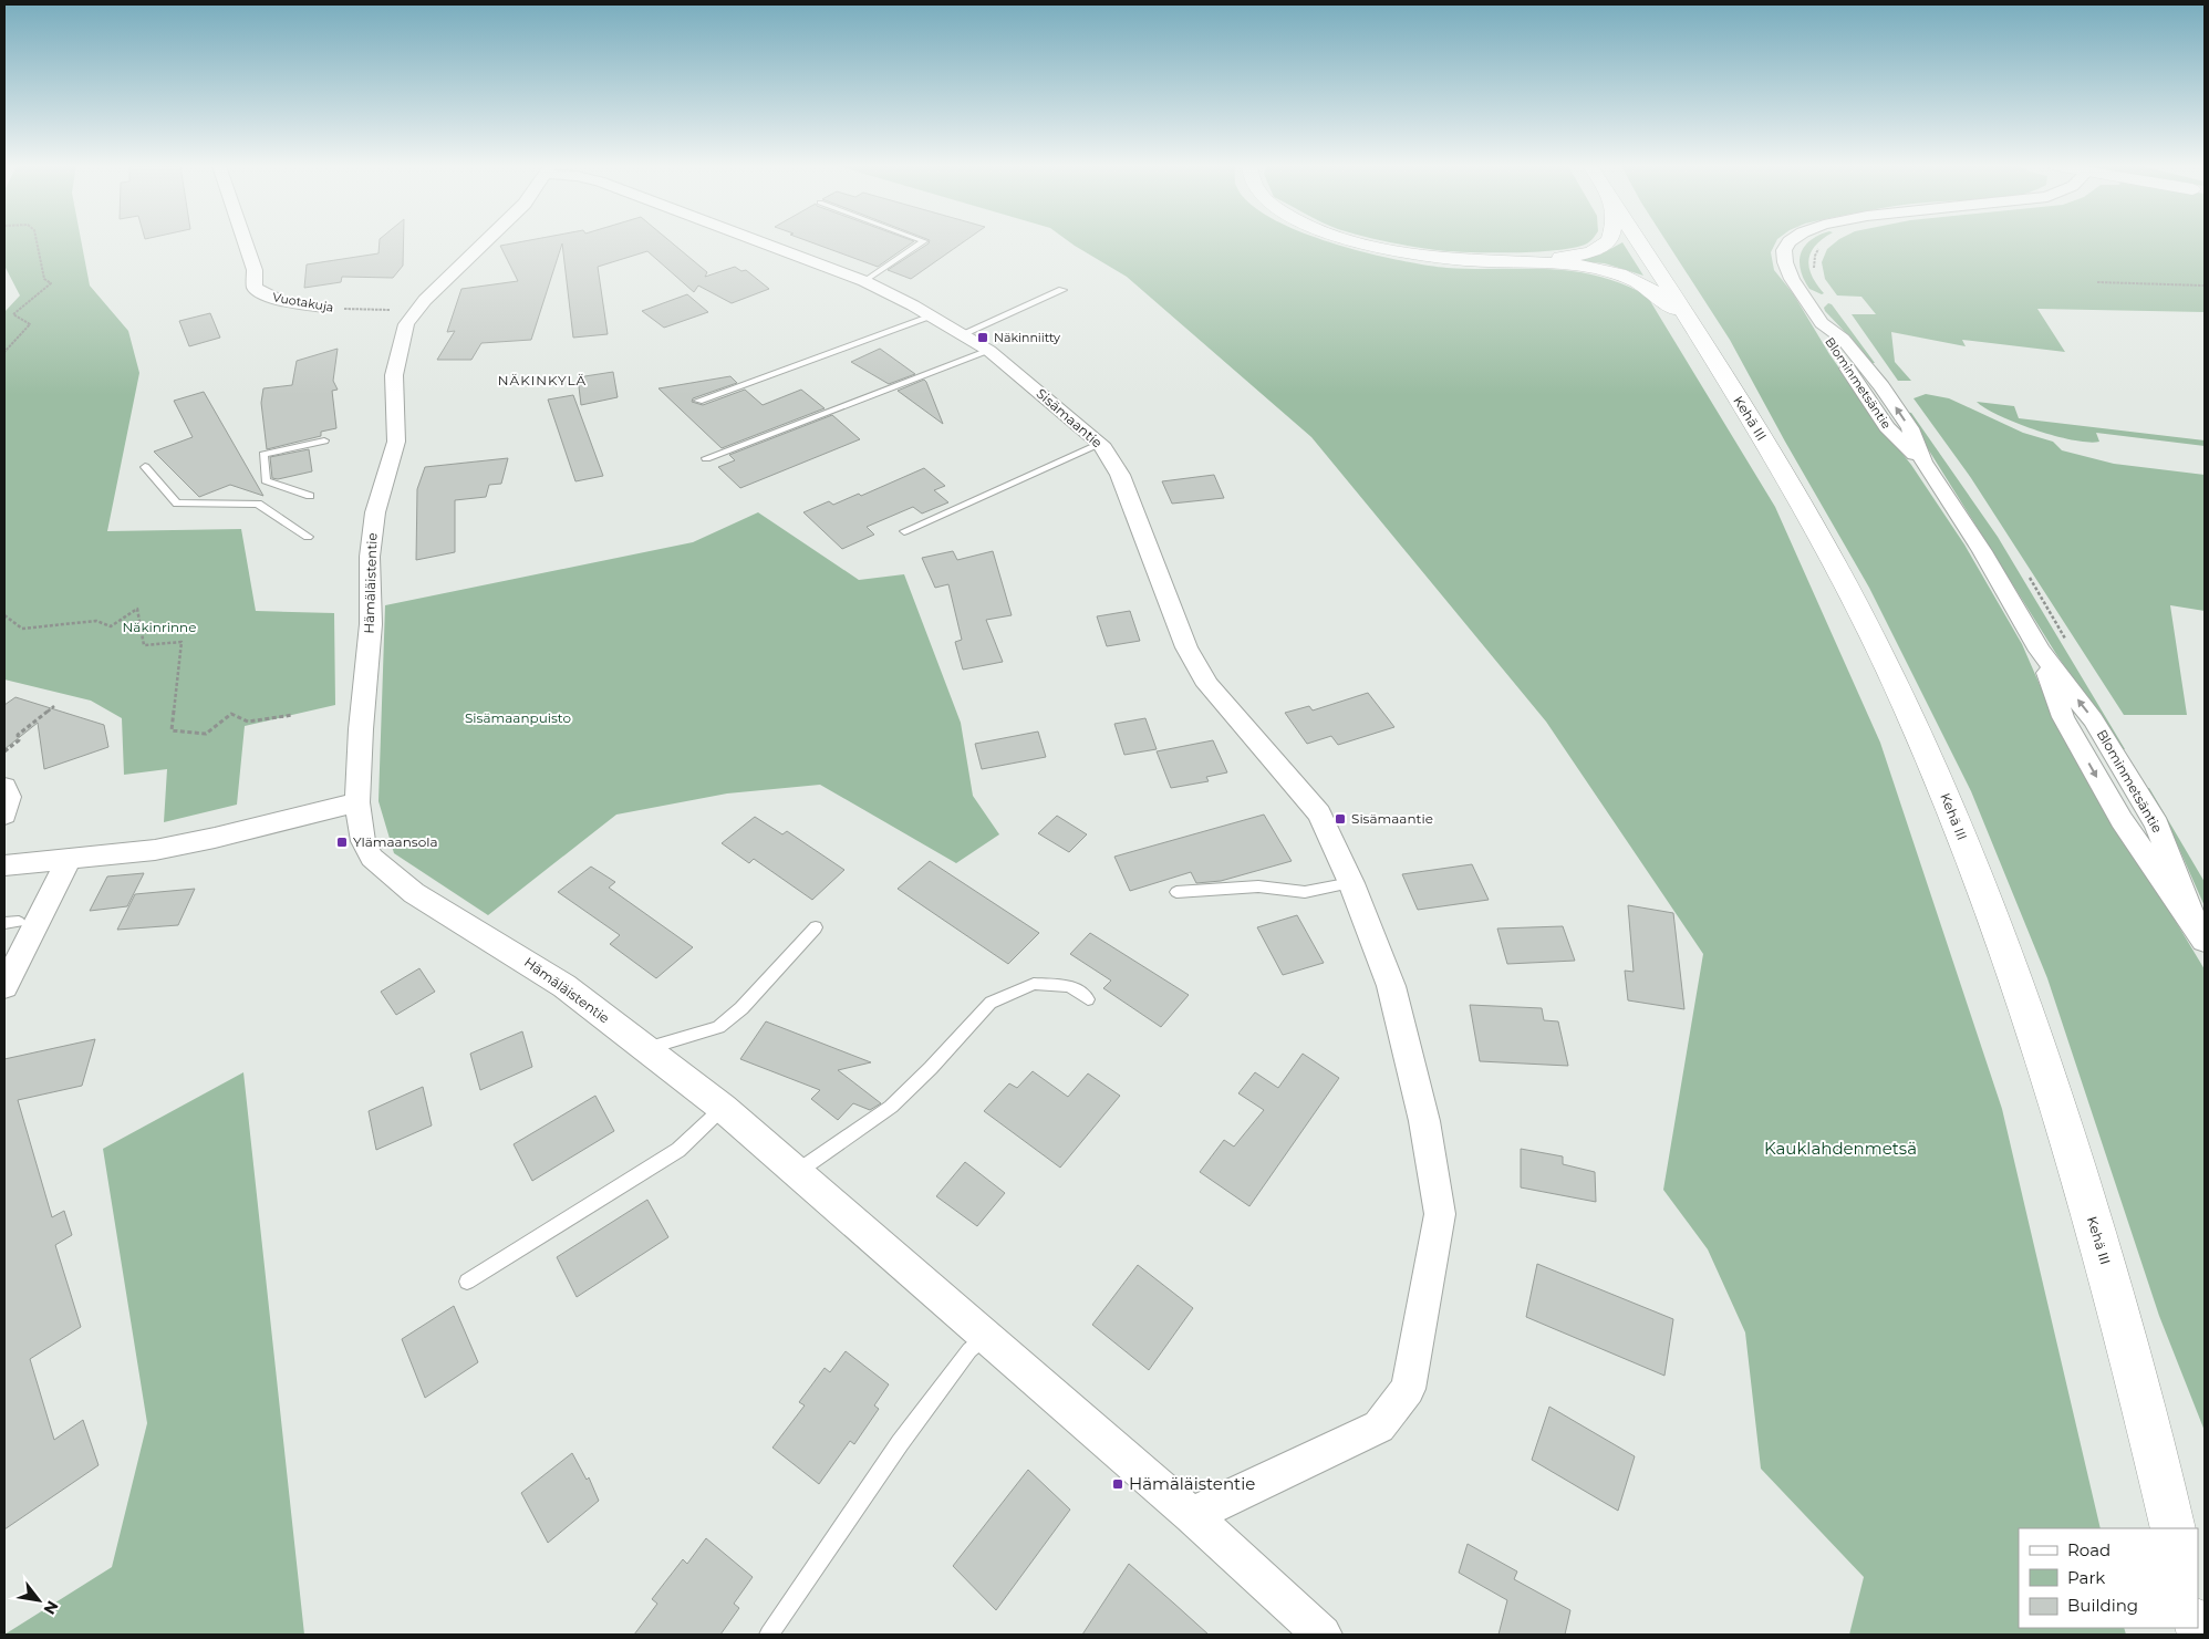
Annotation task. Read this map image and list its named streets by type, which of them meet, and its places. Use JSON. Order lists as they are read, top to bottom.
{
  "streets": {
    "main road": ["Kehä III"],
    "street": [
      "Vuotakuja",
      "Blominmetsäntie",
      "Sisämaantie",
      "Hämäläistentie"
    ]
  },
  "crossings": [
    ["Vuotakuja", "Hämäläistentie"],
    ["Sisämaantie", "Hämäläistentie"]
  ],
  "districts": ["NÄKINKYLÄ"],
  "parks": ["Näkinrinne", "Sisämaanpuisto", "Kauklahdenmetsä"],
  "places": {
    "transit": [
      "Näkinniitty",
      "Sisämaantie",
      "Ylämaansola",
      "Hämäläistentie"
    ]
  },
  "legend": ["Road", "Park", "Building"],
  "north": "bottom right"
}
